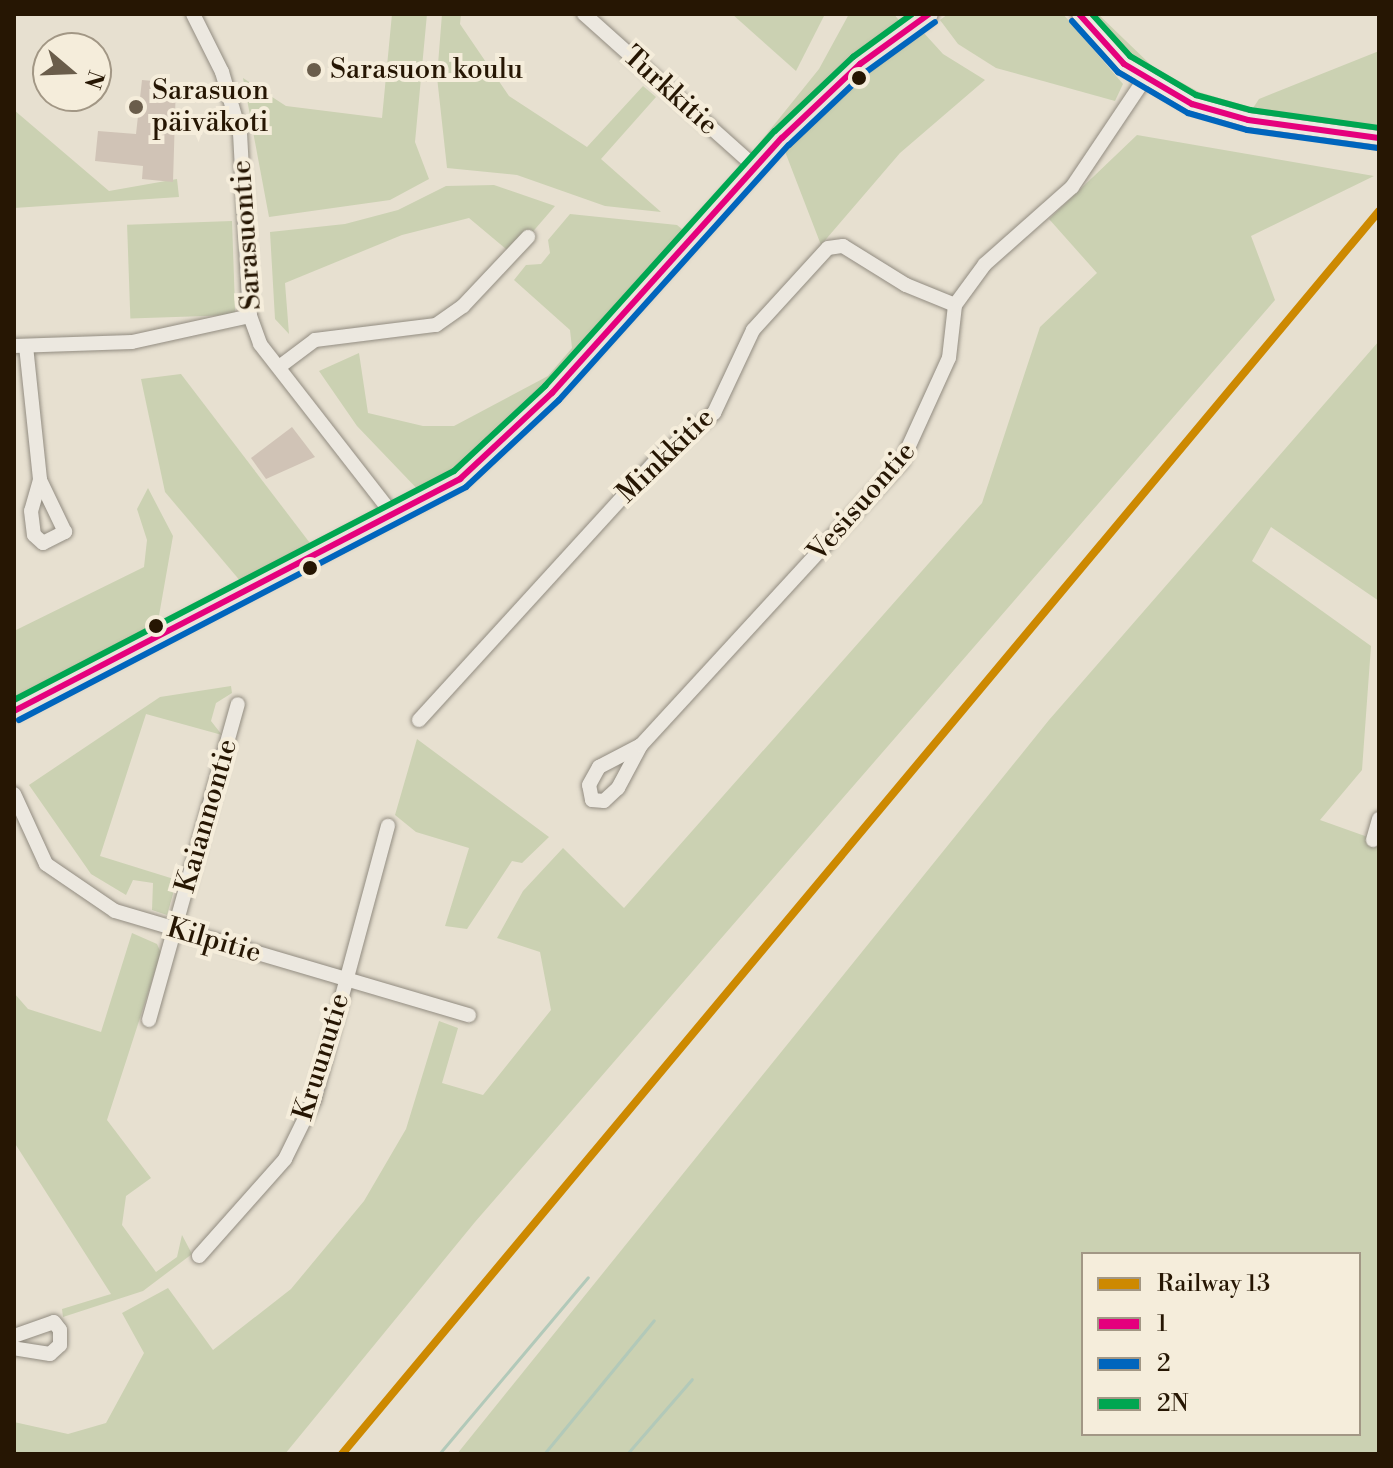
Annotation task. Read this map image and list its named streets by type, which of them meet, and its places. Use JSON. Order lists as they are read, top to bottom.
{
  "streets": {
    "street": [
      "Turkkitie",
      "Sarasuontie",
      "Minkkitie",
      "Vesisuontie",
      "Kaiannontie",
      "Kilpitie",
      "Kruunutie"
    ]
  },
  "crossings": [
    ["Minkkitie", "Vesisuontie"],
    ["Kaiannontie", "Kilpitie"],
    ["Kilpitie", "Kruunutie"]
  ],
  "places": ["Sarasuon koulu", "Sarasuon päiväkoti"],
  "lines": [
    "transit line 1",
    "transit line 2N",
    "transit line 2",
    "rail line 13"
  ],
  "legend": [
    "Railway 13",
    "1",
    "2",
    "2N"
  ],
  "north": "right"
}
